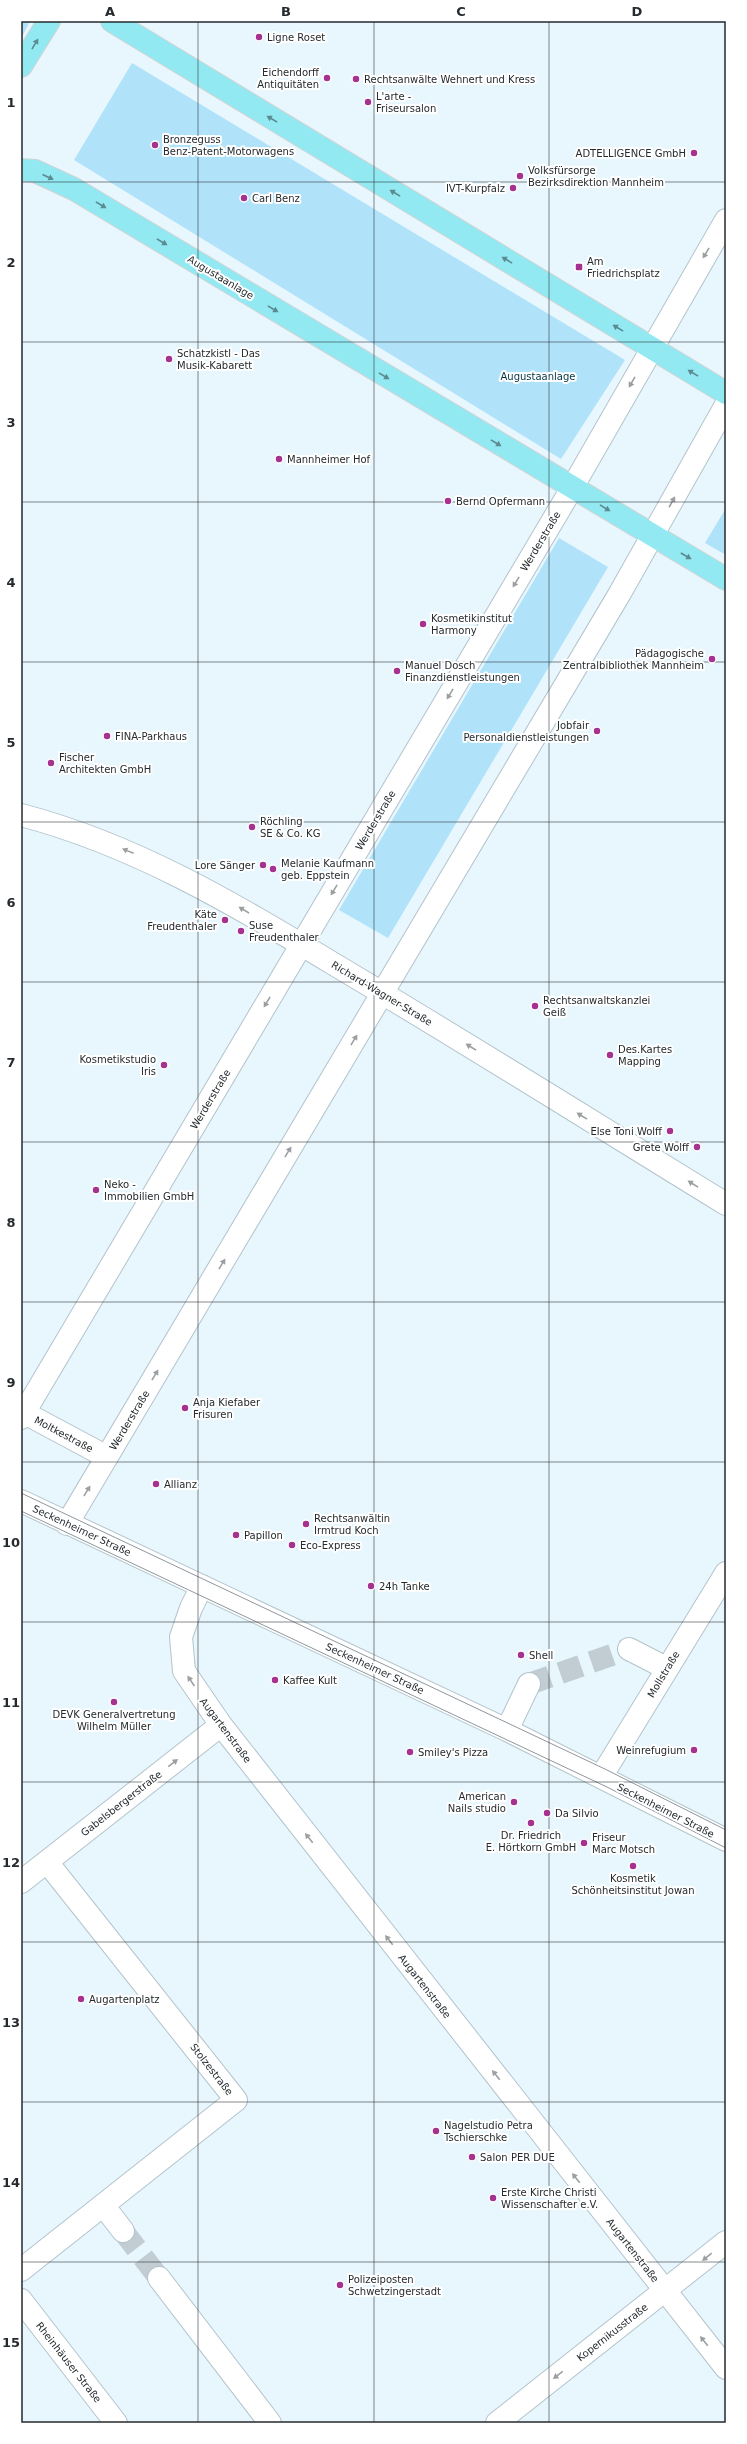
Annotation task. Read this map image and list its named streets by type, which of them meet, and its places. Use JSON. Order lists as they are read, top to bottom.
{
  "streets": {
    "main road": ["Augustaanlage"],
    "street": [
      "Werderstraße",
      "Richard-Wagner-Straße",
      "Moltkestraße",
      "Seckenheimer Straße",
      "Mollstraße",
      "Augartenstraße",
      "Gabelsbergerstraße",
      "Stolzestraße",
      "Kopernikusstraße",
      "Rheinhäuser Straße"
    ]
  },
  "crossings": [
    ["Augustaanlage", "Werderstraße"],
    ["Werderstraße", "Richard-Wagner-Straße"],
    ["Werderstraße", "Moltkestraße"],
    ["Werderstraße", "Seckenheimer Straße"],
    ["Seckenheimer Straße", "Mollstraße"],
    ["Seckenheimer Straße", "Augartenstraße"],
    ["Augartenstraße", "Gabelsbergerstraße"],
    ["Augartenstraße", "Kopernikusstraße"],
    ["Gabelsbergerstraße", "Stolzestraße"]
  ],
  "one_way": [
    "Richard-Wagner-Straße",
    "Augartenstraße",
    "Gabelsbergerstraße",
    "Kopernikusstraße"
  ],
  "parks": ["Augustaanlage"],
  "places": {
    "other": [
      "Ligne Roset",
      "Eichendorff Antiquitäten",
      "Rechtsanwälte Wehnert und Kress",
      "L'arte - Friseursalon",
      "Bronzeguss Benz-Patent-Motorwagens",
      "ADTELLIGENCE GmbH",
      "Volksfürsorge Bezirksdirektion Mannheim",
      "IVT-Kurpfalz",
      "Carl Benz",
      "Schatzkistl - Das Musik-Kabarett",
      "Mannheimer Hof",
      "Bernd Opfermann",
      "Kosmetikinstitut Harmony",
      "Pädagogische Zentralbibliothek Mannheim",
      "Manuel Dosch Finanzdienstleistungen",
      "Jobfair Personaldienstleistungen",
      "FINA-Parkhaus",
      "Fischer Architekten GmbH",
      "Röchling SE & Co. KG",
      "Lore Sänger",
      "Melanie Kaufmann geb. Eppstein",
      "Käte Freudenthaler",
      "Suse Freudenthaler",
      "Rechtsanwaltskanzlei Geiß",
      "Des.Kartes Mapping",
      "Kosmetikstudio Iris",
      "Else Toni Wolff",
      "Grete Wolff",
      "Neko - Immobilien GmbH",
      "Anja Kiefaber Frisuren",
      "Allianz",
      "Rechtsanwältin Irmtrud Koch",
      "Papillon",
      "Eco-Express",
      "24h Tanke",
      "Shell",
      "Kaffee Kult",
      "DEVK Generalvertretung Wilhelm Müller",
      "Weinrefugium",
      "Smiley's Pizza",
      "American Nails studio",
      "Da Silvio",
      "Dr. Friedrich E. Hörtkorn GmbH",
      "Friseur Marc Motsch",
      "Kosmetik Schönheitsinstitut Jowan",
      "Augartenplatz",
      "Nagelstudio Petra Tschierschke",
      "Salon PER DUE",
      "Erste Kirche Christi Wissenschafter e.V.",
      "Polizeiposten Schwetzingerstadt"
    ],
    "transit": ["Am Friedrichsplatz"]
  },
  "grid": {
    "columns": [
      "A",
      "B",
      "C",
      "D"
    ],
    "rows": [
      "1",
      "2",
      "3",
      "4",
      "5",
      "6",
      "7",
      "8",
      "9",
      "10",
      "11",
      "12",
      "13",
      "14",
      "15"
    ]
  }
}
